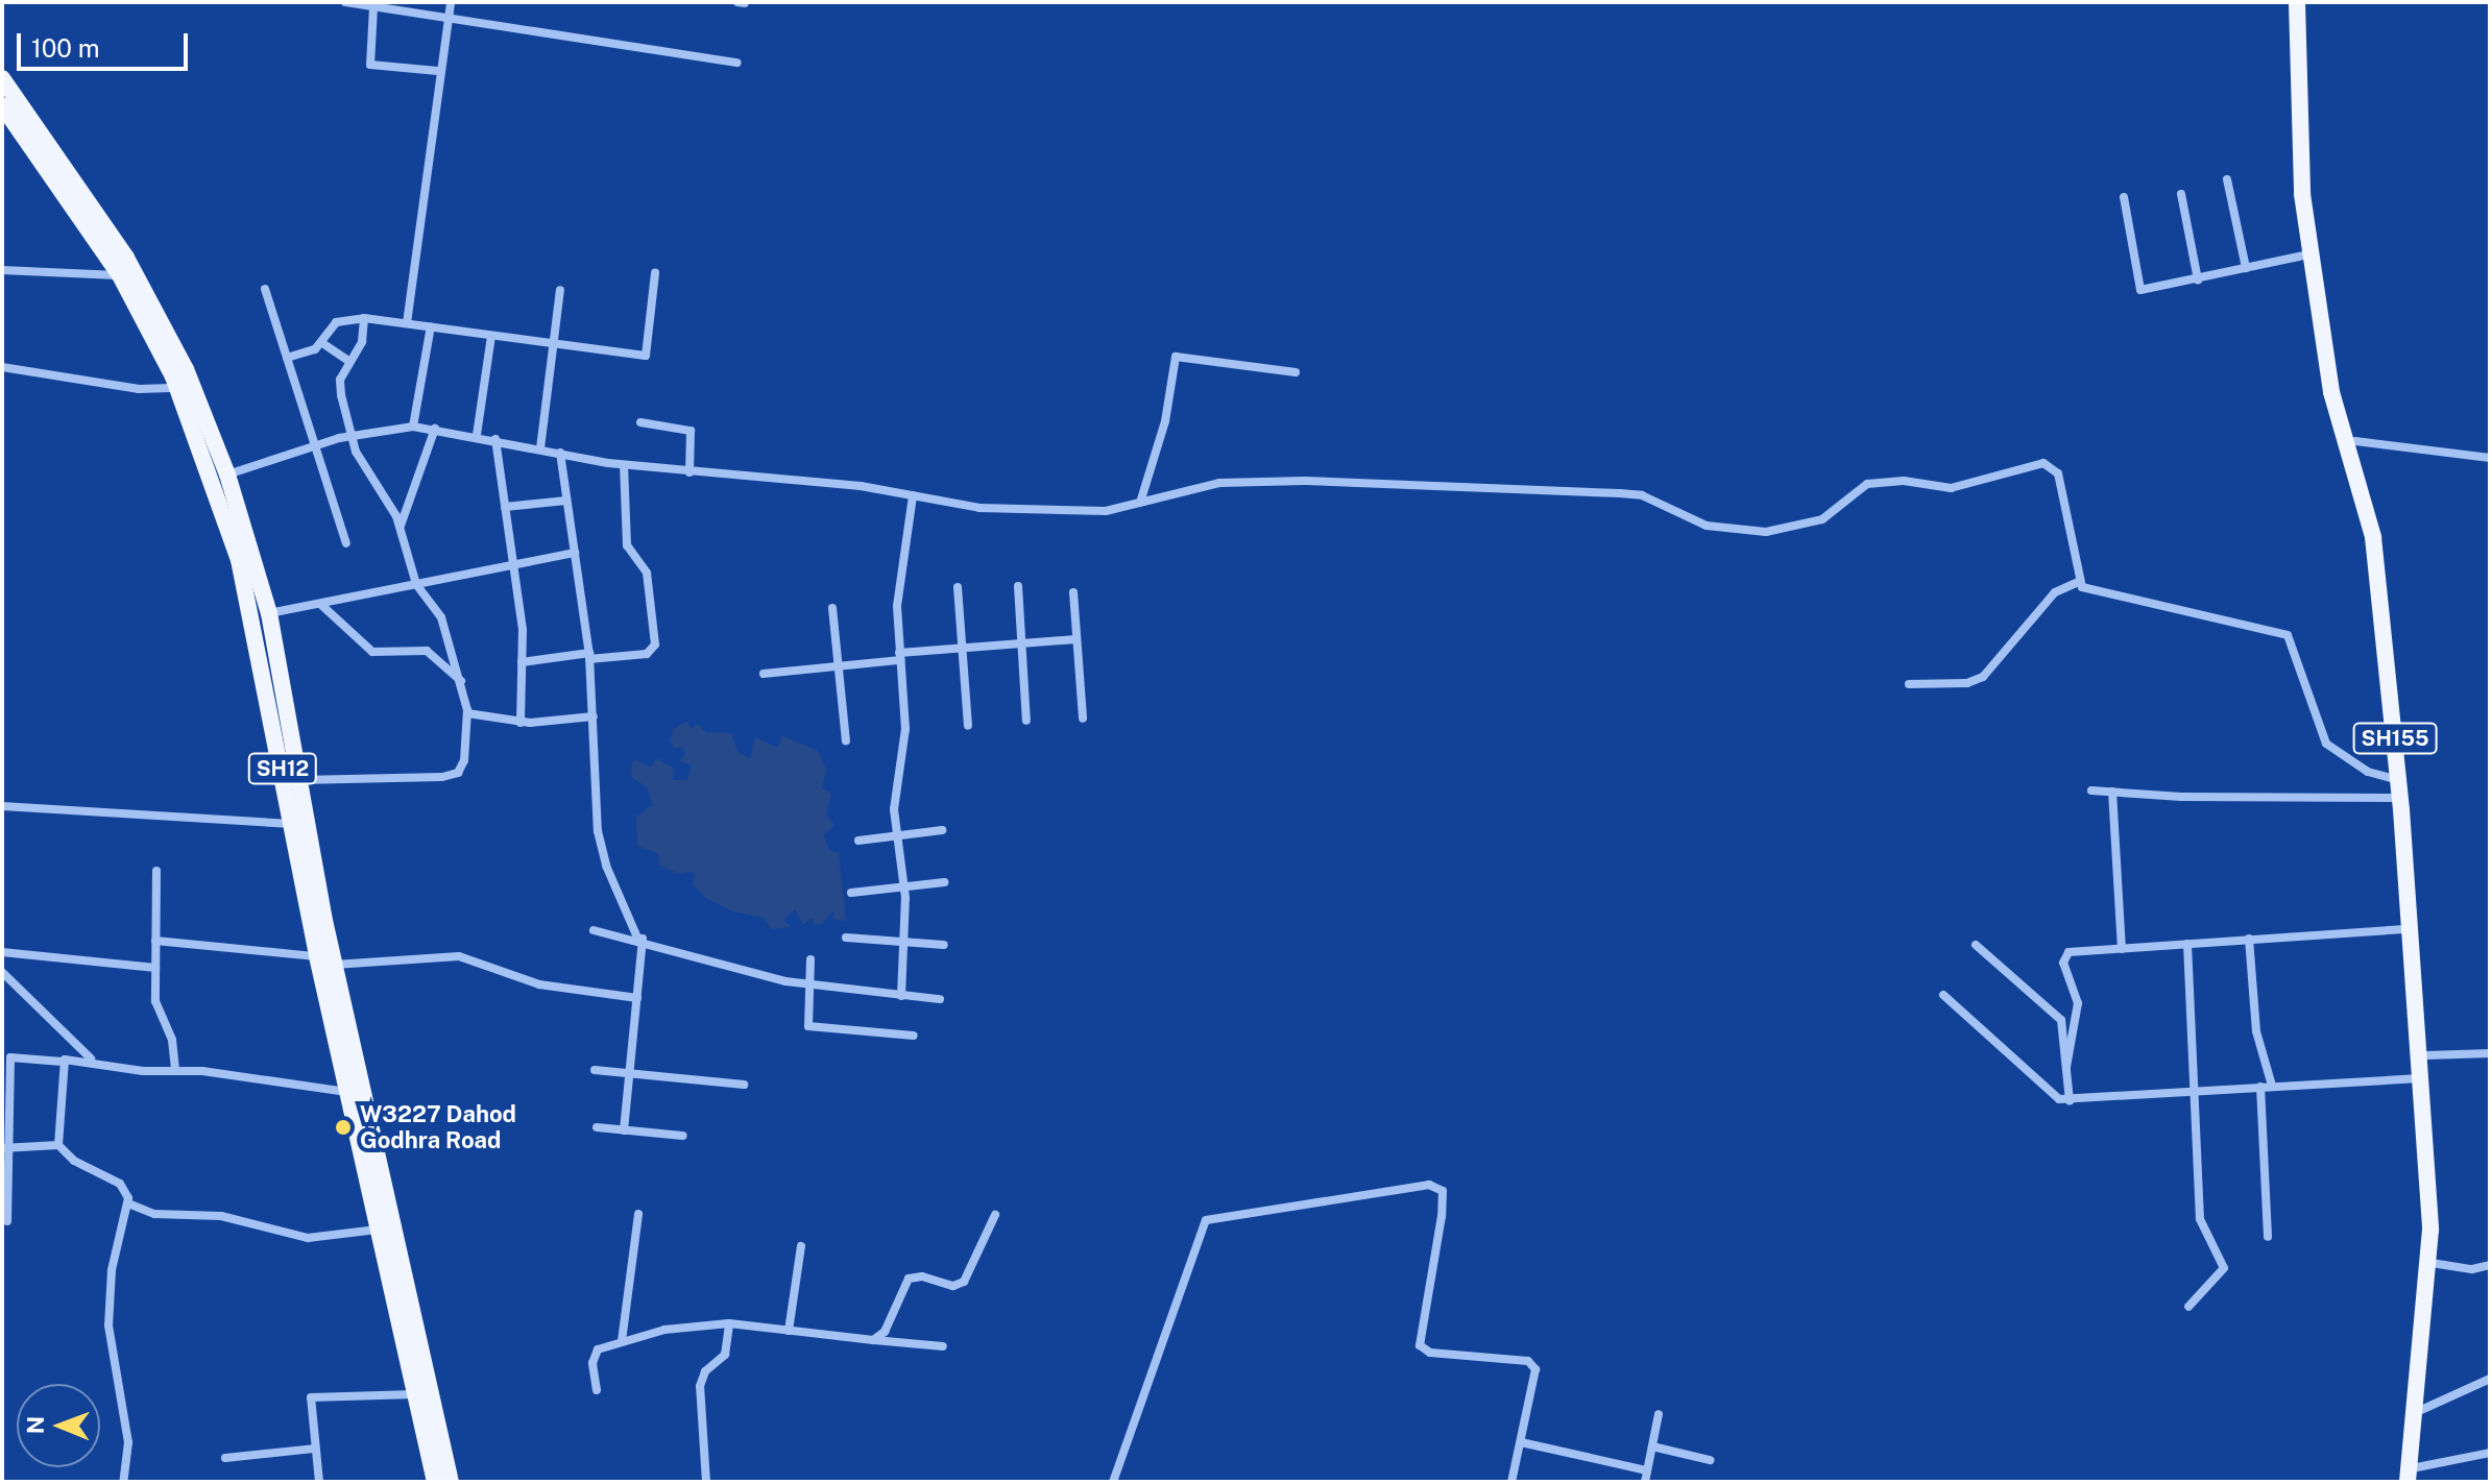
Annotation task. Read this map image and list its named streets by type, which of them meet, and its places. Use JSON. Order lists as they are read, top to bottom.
{
  "streets": {
    "main road": ["SH155", "SH12"]
  },
  "places": ["W3227 Dahod Godhra Road"],
  "scale_bar": "100 m",
  "north": "left"
}
